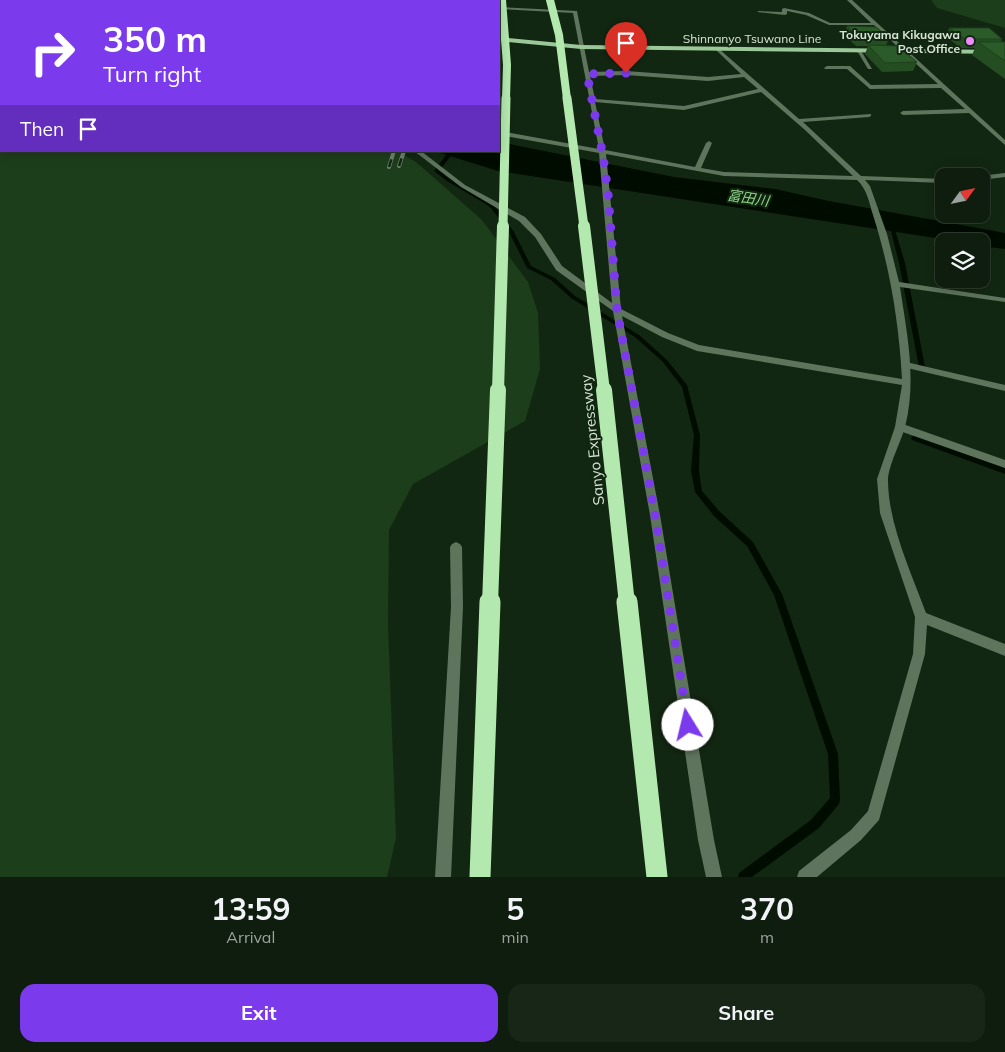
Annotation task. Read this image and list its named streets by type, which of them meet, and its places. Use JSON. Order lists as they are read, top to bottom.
{
  "streets": {
    "highway": ["Sanyo Expressway"],
    "main road": ["Shinnanyo Tsuwano Line"]
  },
  "water": ["富田川"],
  "places": ["Tokuyama Kikugawa Post Office"],
  "north": "top right",
  "page": {
    "turn": ["350 m", "Turn right"],
    "then": "Then",
    "eta": [
      "13:59",
      "Arrival",
      "5",
      "min",
      "370",
      "m"
    ],
    "buttons": ["Exit", "Share"]
  }
}
